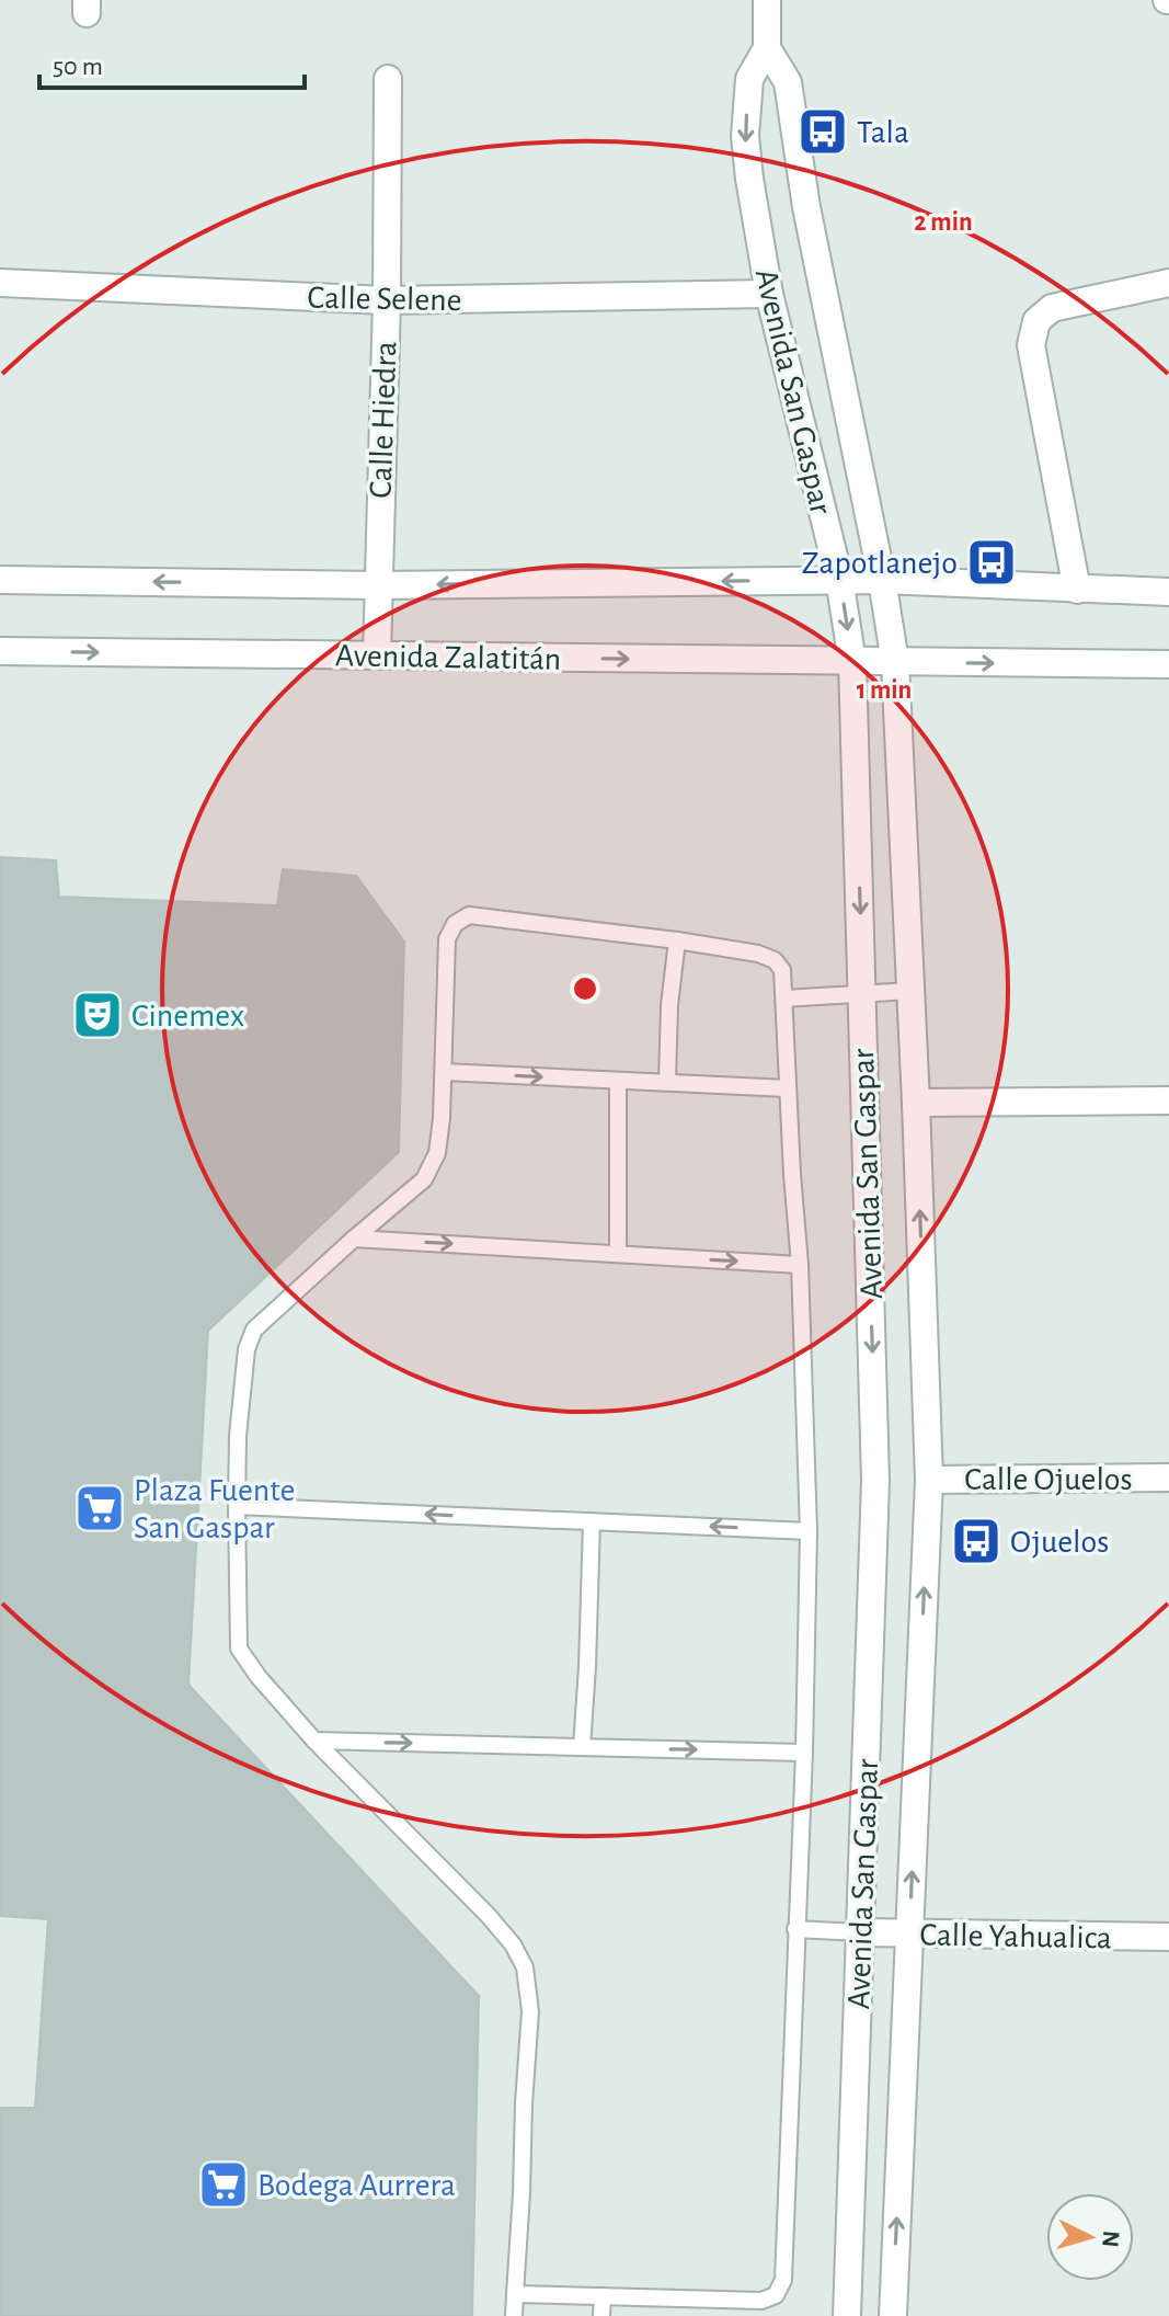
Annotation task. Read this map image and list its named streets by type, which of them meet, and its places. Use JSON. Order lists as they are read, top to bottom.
{
  "streets": {
    "street": [
      "Calle Selene",
      "Avenida San Gaspar",
      "Calle Hiedra",
      "Avenida Zalatitán",
      "Calle Ojuelos",
      "Calle Yahualica"
    ]
  },
  "crossings": [
    ["Calle Selene", "Avenida San Gaspar"],
    ["Calle Selene", "Calle Hiedra"],
    ["Avenida San Gaspar", "Avenida Zalatitán"],
    ["Avenida San Gaspar", "Calle Ojuelos"],
    ["Avenida San Gaspar", "Calle Yahualica"],
    ["Calle Hiedra", "Avenida Zalatitán"]
  ],
  "places": {
    "bus stop": ["Tala", "Zapotlanejo", "Ojuelos"],
    "theatre": ["Cinemex"],
    "supermarket": ["Plaza Fuente San Gaspar", "Bodega Aurrera"]
  },
  "scale_bar": "50 m",
  "north": "right",
  "rings": ["2 min", "1 min"]
}
